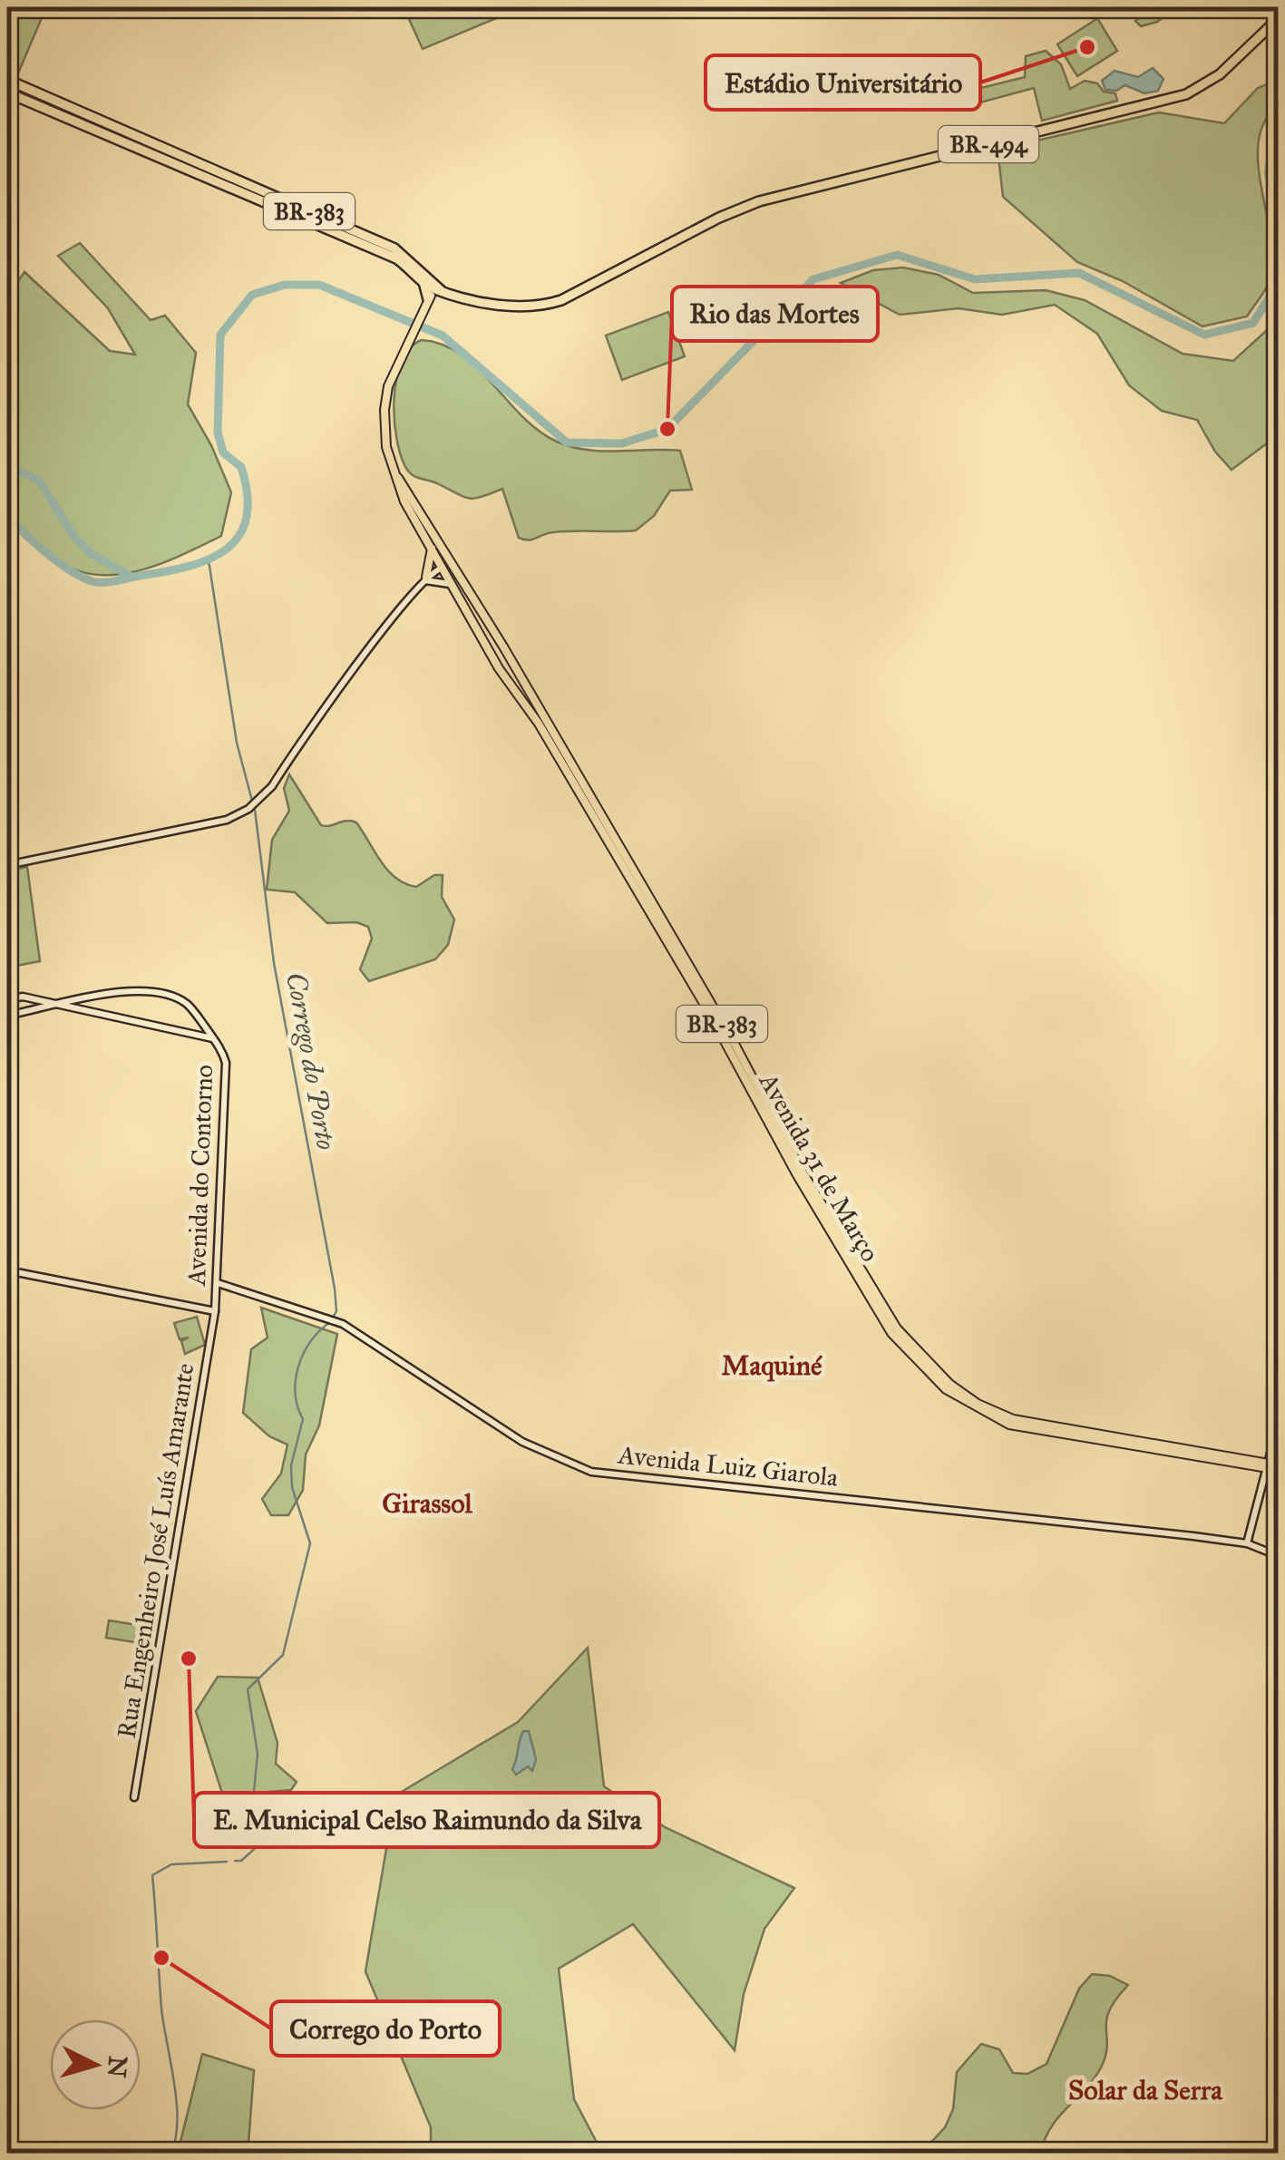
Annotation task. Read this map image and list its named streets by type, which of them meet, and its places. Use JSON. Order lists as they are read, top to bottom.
{
  "streets": {
    "highway": ["BR-494", "BR-383"],
    "main road": ["Avenida 31 de Março"],
    "street": ["Avenida do Contorno", "Avenida Luiz Giarola", "Rua Engenheiro José Luís Amarante"]
  },
  "crossings": [
    ["BR-494", "BR-383"],
    ["BR-494", "Avenida 31 de Março"],
    ["BR-383", "Avenida 31 de Março"],
    ["Avenida do Contorno", "Avenida Luiz Giarola"],
    ["Avenida do Contorno", "Rua Engenheiro José Luís Amarante"]
  ],
  "districts": ["Maquiné", "Girassol", "Solar da Serra"],
  "water": ["Corrego do Porto"],
  "places": [
    "Estádio Universitário",
    "Rio das Mortes",
    "E. Municipal Celso Raimundo da Silva",
    "Corrego do Porto"
  ],
  "north": "right"
}
